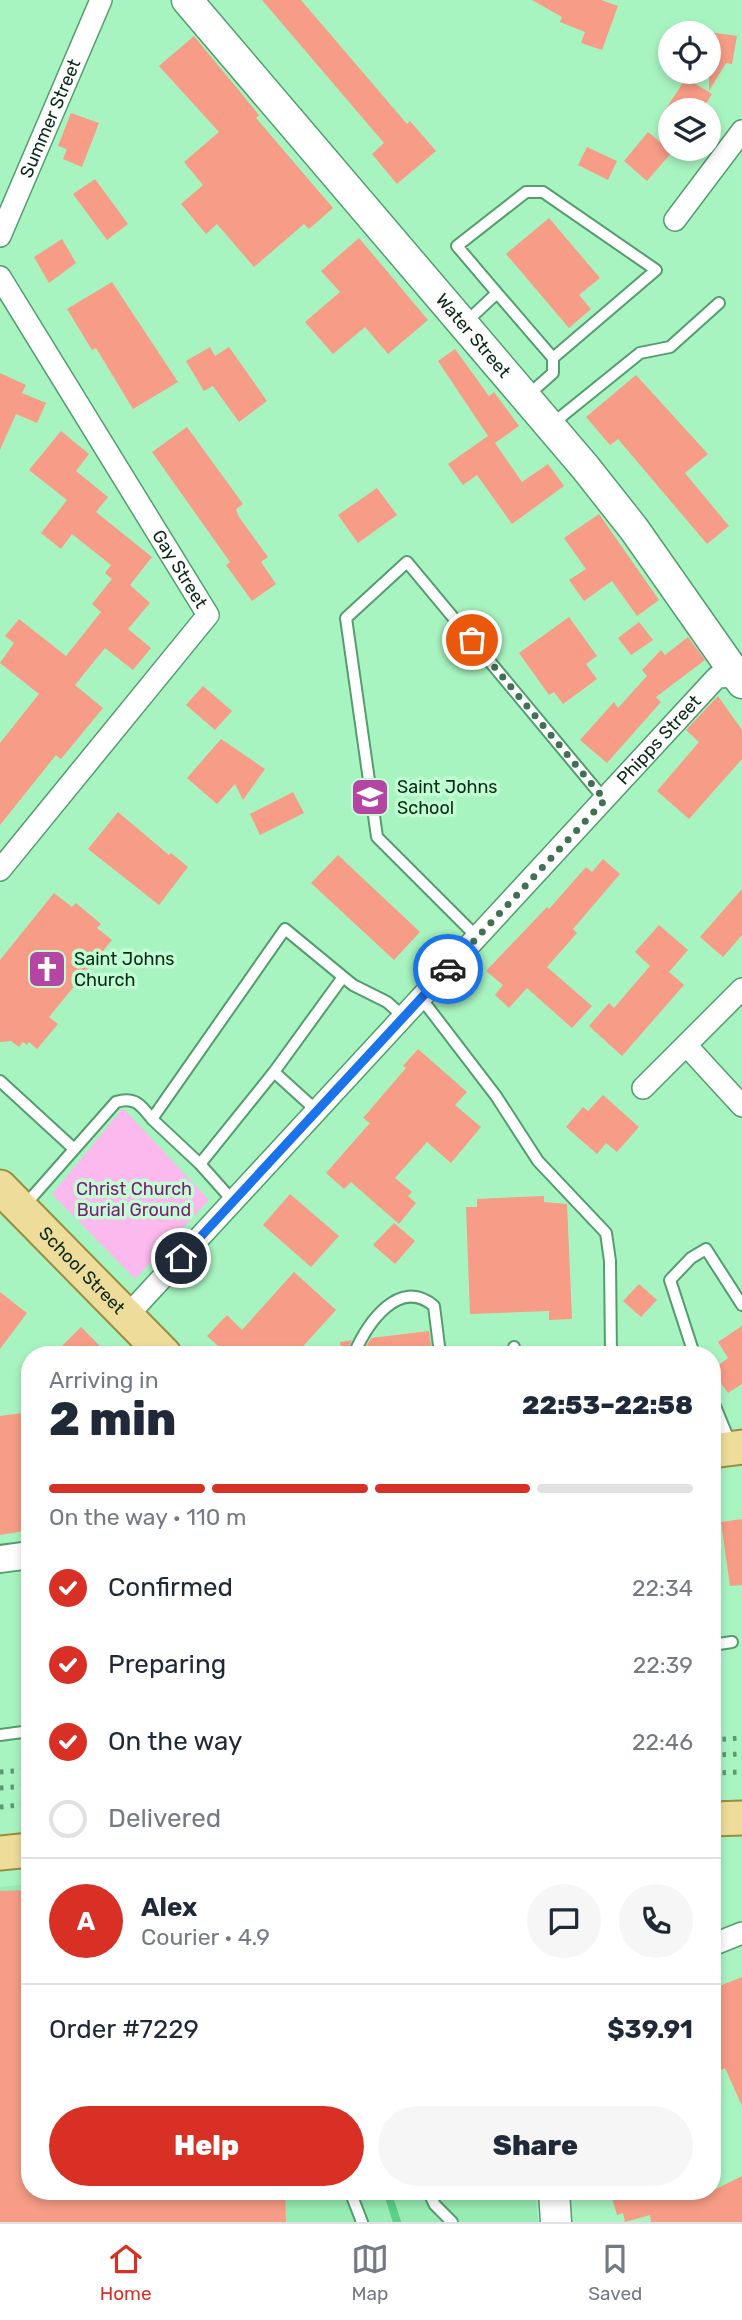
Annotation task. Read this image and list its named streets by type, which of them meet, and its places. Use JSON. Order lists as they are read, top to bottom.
{
  "streets": {
    "main road": ["Water Street", "School Street"],
    "street": ["Summer Street", "Gay Street", "Phipps Street"]
  },
  "crossings": [
    ["Water Street", "Phipps Street"],
    ["Phipps Street", "School Street"]
  ],
  "parks": ["Christ Church Burial Ground"],
  "places": {
    "school or university": ["Saint Johns School"],
    "church": ["Saint Johns Church"]
  },
  "page": {
    "heading": ["2 min", "Arriving in", "22:53–22:58"],
    "panel": [
      "Alex",
      "Courier · 4.9",
      "Order #7229",
      "$39.91"
    ],
    "bar": "On the way · 110 m",
    "list": [
      ["Confirmed", "22:34"],
      ["Preparing", "22:39"],
      ["On the way", "22:46"],
      "Delivered"
    ],
    "round": "A",
    "buttons": ["Help", "Share"],
    "tabs": ["Home", "Map", "Saved"]
  }
}
